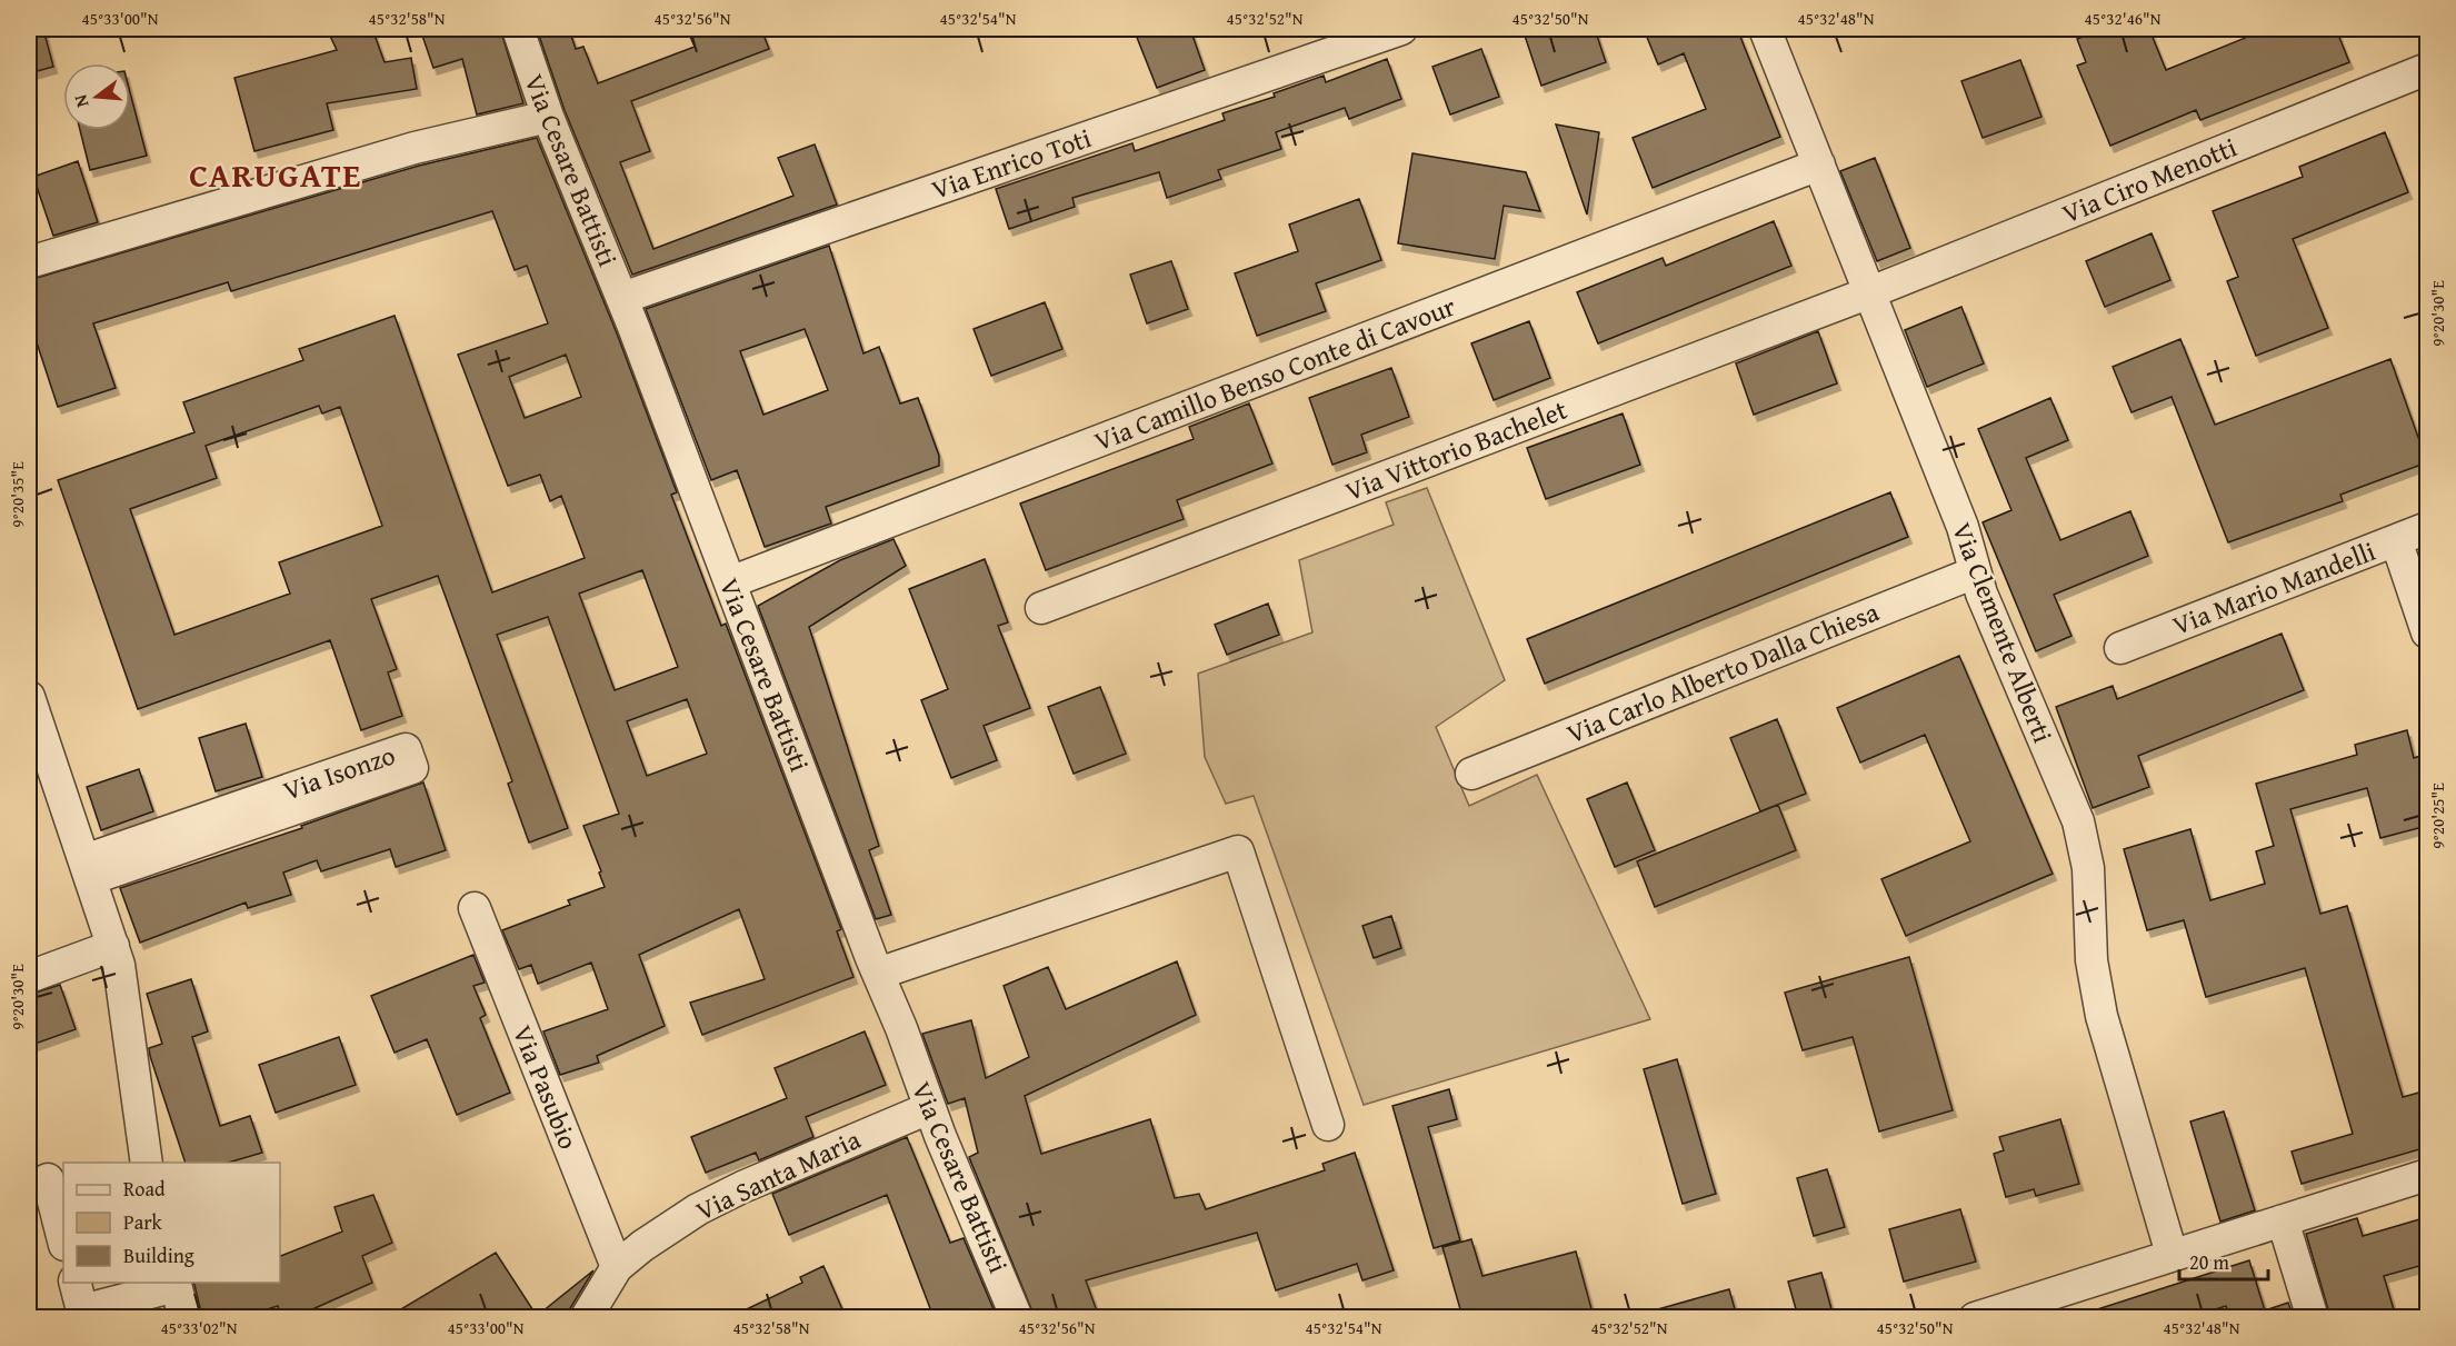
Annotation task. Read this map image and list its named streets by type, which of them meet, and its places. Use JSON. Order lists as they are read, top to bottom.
{
  "streets": {
    "street": [
      "Via Enrico Toti",
      "Via Cesare Battisti",
      "Via Ciro Menotti",
      "Via Camillo Benso Conte di Cavour",
      "Via Vittorio Bachelet",
      "Via Mario Mandelli",
      "Via Clemente Alberti",
      "Via Carlo Alberto Dalla Chiesa",
      "Via Isonzo",
      "Via Pasubio",
      "Via Santa Maria"
    ]
  },
  "crossings": [
    ["Via Enrico Toti", "Via Cesare Battisti"],
    ["Via Cesare Battisti", "Via Camillo Benso Conte di Cavour"],
    ["Via Cesare Battisti", "Via Santa Maria"],
    ["Via Ciro Menotti", "Via Vittorio Bachelet"],
    ["Via Ciro Menotti", "Via Clemente Alberti"],
    ["Via Camillo Benso Conte di Cavour", "Via Clemente Alberti"],
    ["Via Vittorio Bachelet", "Via Clemente Alberti"],
    ["Via Clemente Alberti", "Via Carlo Alberto Dalla Chiesa"],
    ["Via Pasubio", "Via Santa Maria"]
  ],
  "districts": ["CARUGATE"],
  "legend": ["Road", "Park", "Building"],
  "scale_bar": "20 m",
  "north": "left",
  "coordinates": [
    "45°33'00\"N",
    "45°32'58\"N",
    "45°32'56\"N",
    "45°32'54\"N",
    "45°32'52\"N",
    "45°32'50\"N",
    "45°32'48\"N",
    "45°32'46\"N",
    "9°20'30\"E",
    "9°20'35\"E",
    "9°20'25\"E",
    "45°33'02\"N"
  ]
}
